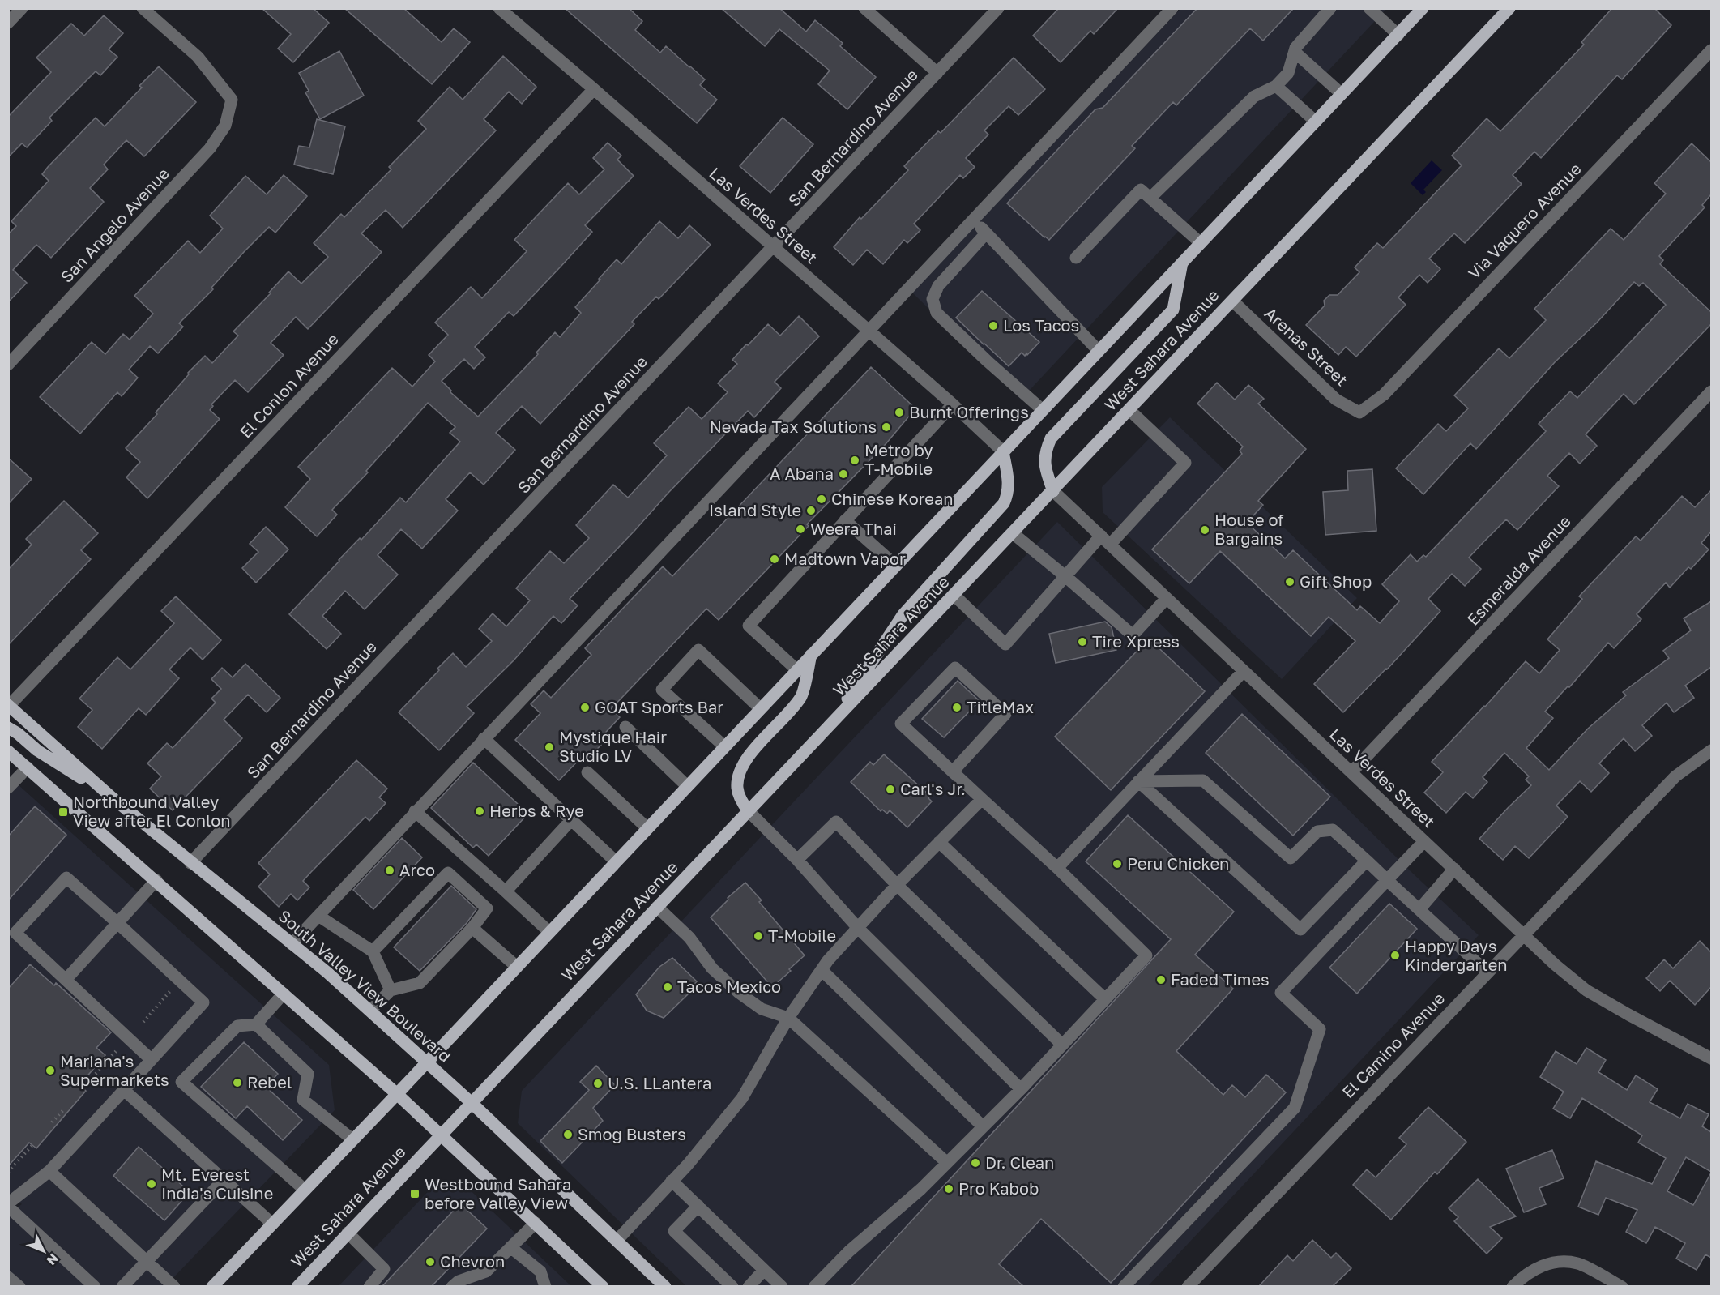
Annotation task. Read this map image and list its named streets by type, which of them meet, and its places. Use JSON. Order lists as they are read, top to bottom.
{
  "streets": {
    "main road": ["West Sahara Avenue", "South Valley View Boulevard"],
    "street": [
      "San Bernardino Avenue",
      "Las Verdes Street",
      "Via Vaquero Avenue",
      "San Angelo Avenue",
      "Arenas Street",
      "El Conlon Avenue",
      "Esmeralda Avenue",
      "El Camino Avenue"
    ]
  },
  "crossings": [
    ["San Bernardino Avenue", "Las Verdes Street"],
    ["San Bernardino Avenue", "South Valley View Boulevard"],
    ["Las Verdes Street", "West Sahara Avenue"],
    ["Las Verdes Street", "El Conlon Avenue"],
    ["Las Verdes Street", "Esmeralda Avenue"],
    ["Las Verdes Street", "El Camino Avenue"],
    ["Via Vaquero Avenue", "Arenas Street"],
    ["Arenas Street", "West Sahara Avenue"],
    ["West Sahara Avenue", "South Valley View Boulevard"],
    ["El Conlon Avenue", "South Valley View Boulevard"]
  ],
  "places": {
    "other": [
      "Los Tacos",
      "Burnt Offerings",
      "Nevada Tax Solutions",
      "Metro by T-Mobile",
      "A Abana",
      "Chinese Korean",
      "Island Style",
      "Weera Thai",
      "House of Bargains",
      "Madtown Vapor",
      "Gift Shop",
      "Tire Xpress",
      "GOAT Sports Bar",
      "TitleMax",
      "Mystique Hair Studio LV",
      "Carl's Jr.",
      "Herbs & Rye",
      "Peru Chicken",
      "Arco",
      "T-Mobile",
      "Happy Days Kindergarten",
      "Faded Times",
      "Tacos Mexico",
      "Mariana's Supermarkets",
      "Rebel",
      "U.S. LLantera",
      "Smog Busters",
      "Dr. Clean",
      "Mt. Everest India's Cuisine",
      "Pro Kabob",
      "Chevron"
    ],
    "transit": ["Northbound Valley View after El Conlon", "Westbound Sahara before Valley View"]
  },
  "north": "bottom right"
}
